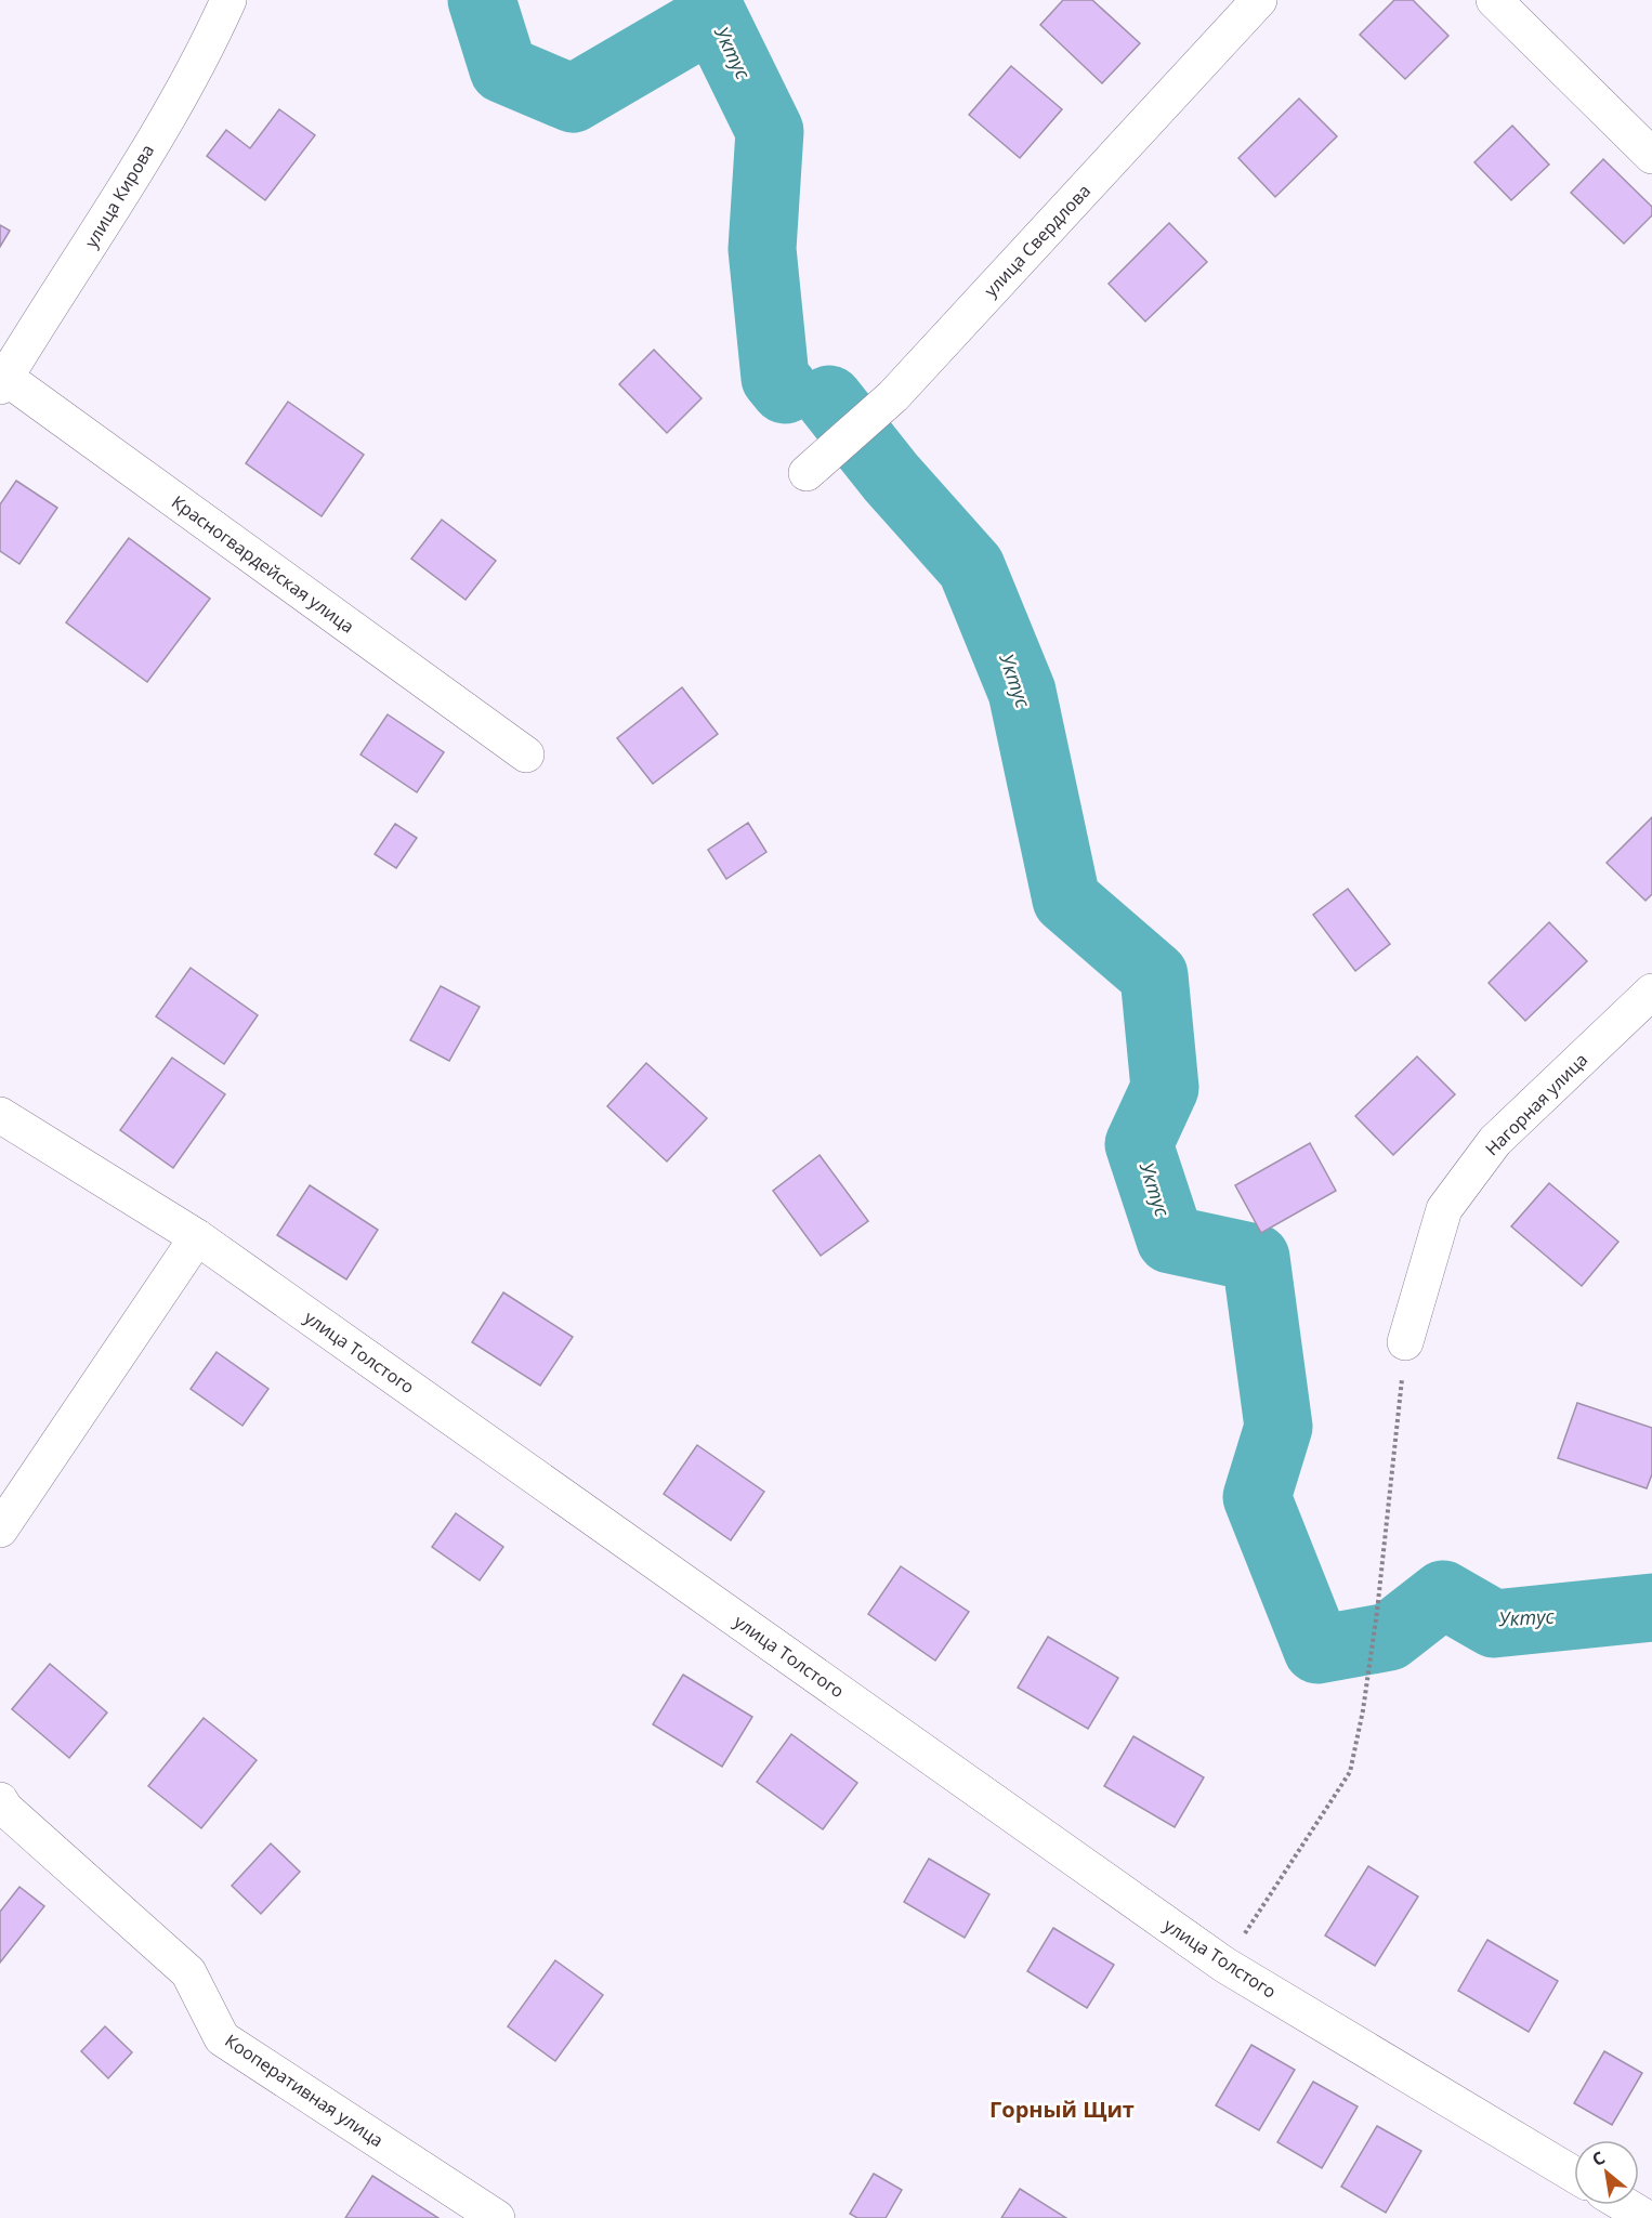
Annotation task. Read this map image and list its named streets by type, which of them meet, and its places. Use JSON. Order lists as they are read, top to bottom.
{
  "streets": {
    "street": [
      "улица Кирова",
      "улица Свердлова",
      "Красногвардейская улица",
      "Нагорная улица",
      "улица Толстого",
      "Кооперативная улица"
    ]
  },
  "crossings": [
    ["улица Кирова", "Красногвардейская улица"]
  ],
  "districts": ["Горный Щит"],
  "water": ["Уктус"],
  "north": "top left"
}
